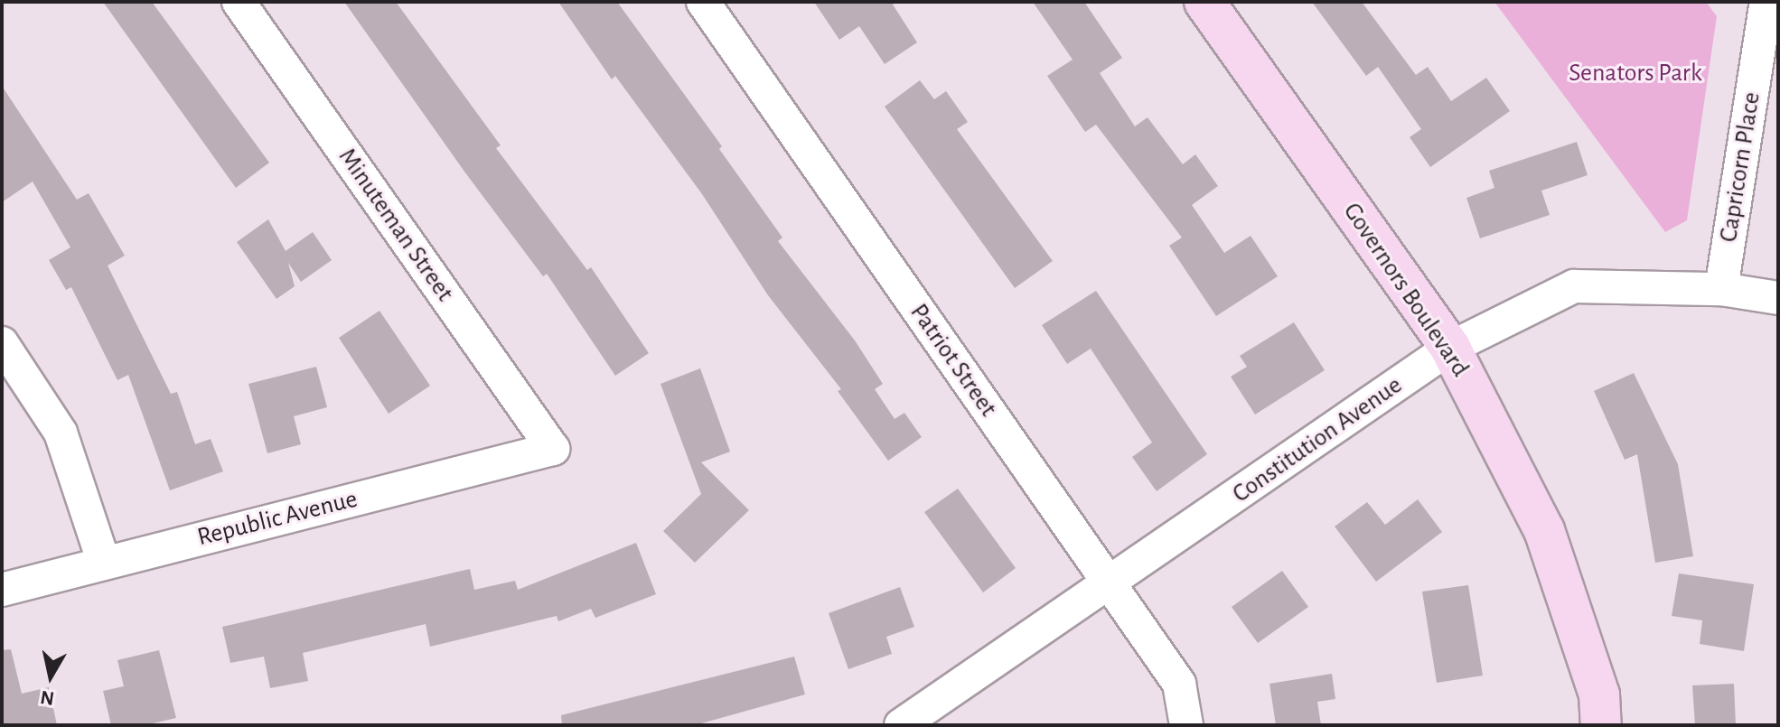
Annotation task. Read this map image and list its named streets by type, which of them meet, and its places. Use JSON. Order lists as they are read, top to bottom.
{
  "streets": {
    "main road": ["Governors Boulevard"],
    "street": [
      "Capricorn Place",
      "Minuteman Street",
      "Patriot Street",
      "Constitution Avenue",
      "Republic Avenue"
    ]
  },
  "crossings": [
    ["Capricorn Place", "Constitution Avenue"],
    ["Minuteman Street", "Republic Avenue"],
    ["Governors Boulevard", "Constitution Avenue"],
    ["Patriot Street", "Constitution Avenue"]
  ],
  "parks": ["Senators Park"],
  "north": "bottom"
}
